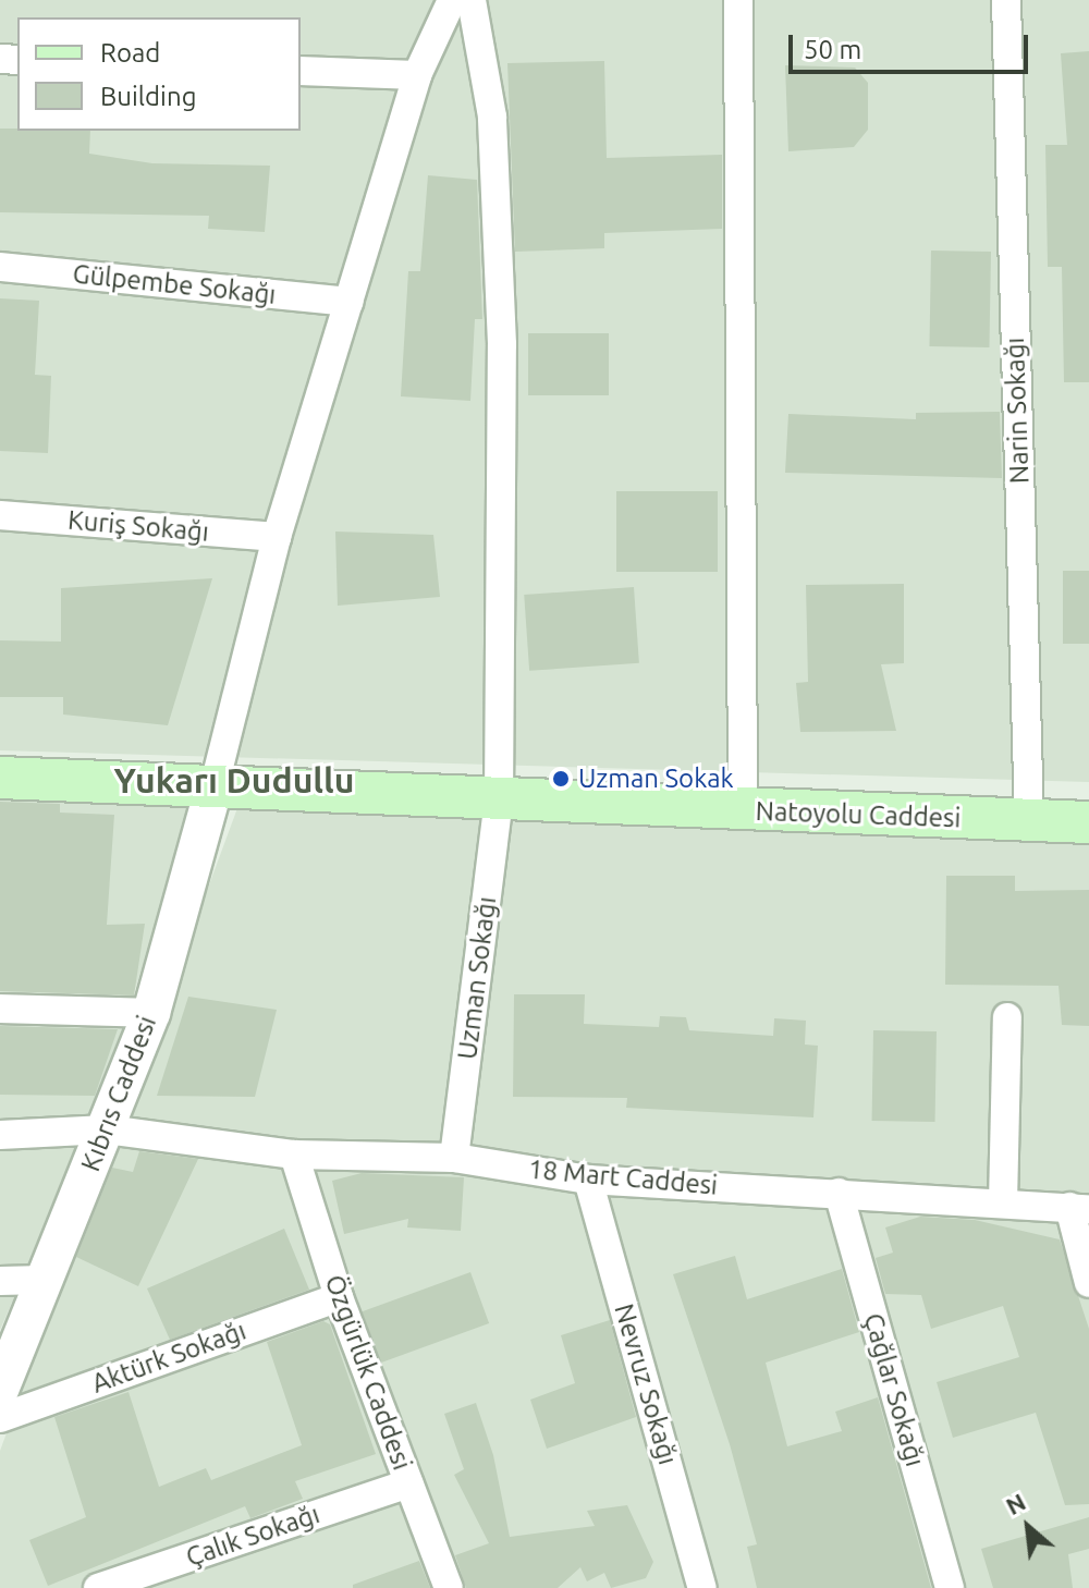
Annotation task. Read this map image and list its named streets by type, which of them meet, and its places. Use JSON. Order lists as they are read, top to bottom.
{
  "streets": {
    "main road": ["Natoyolu Caddesi"],
    "street": [
      "Gülpembe Sokağı",
      "Narin Sokağı",
      "Kuriş Sokağı",
      "Uzman Sokağı",
      "Kıbrıs Caddesi",
      "18 Mart Caddesi",
      "Aktürk Sokağı",
      "Özgürlük Caddesi",
      "Nevruz Sokağı",
      "Çağlar Sokağı",
      "Çalık Sokağı"
    ]
  },
  "crossings": [
    ["Narin Sokağı", "Natoyolu Caddesi"],
    ["Natoyolu Caddesi", "Uzman Sokağı"],
    ["Natoyolu Caddesi", "Kıbrıs Caddesi"],
    ["Uzman Sokağı", "18 Mart Caddesi"],
    ["Kıbrıs Caddesi", "18 Mart Caddesi"],
    ["18 Mart Caddesi", "Özgürlük Caddesi"],
    ["18 Mart Caddesi", "Nevruz Sokağı"],
    ["18 Mart Caddesi", "Çağlar Sokağı"],
    ["Aktürk Sokağı", "Özgürlük Caddesi"],
    ["Özgürlük Caddesi", "Çalık Sokağı"]
  ],
  "districts": ["Yukarı Dudullu"],
  "places": ["Uzman Sokak"],
  "legend": ["Road", "Building"],
  "scale_bar": "50 m",
  "north": "top left"
}
